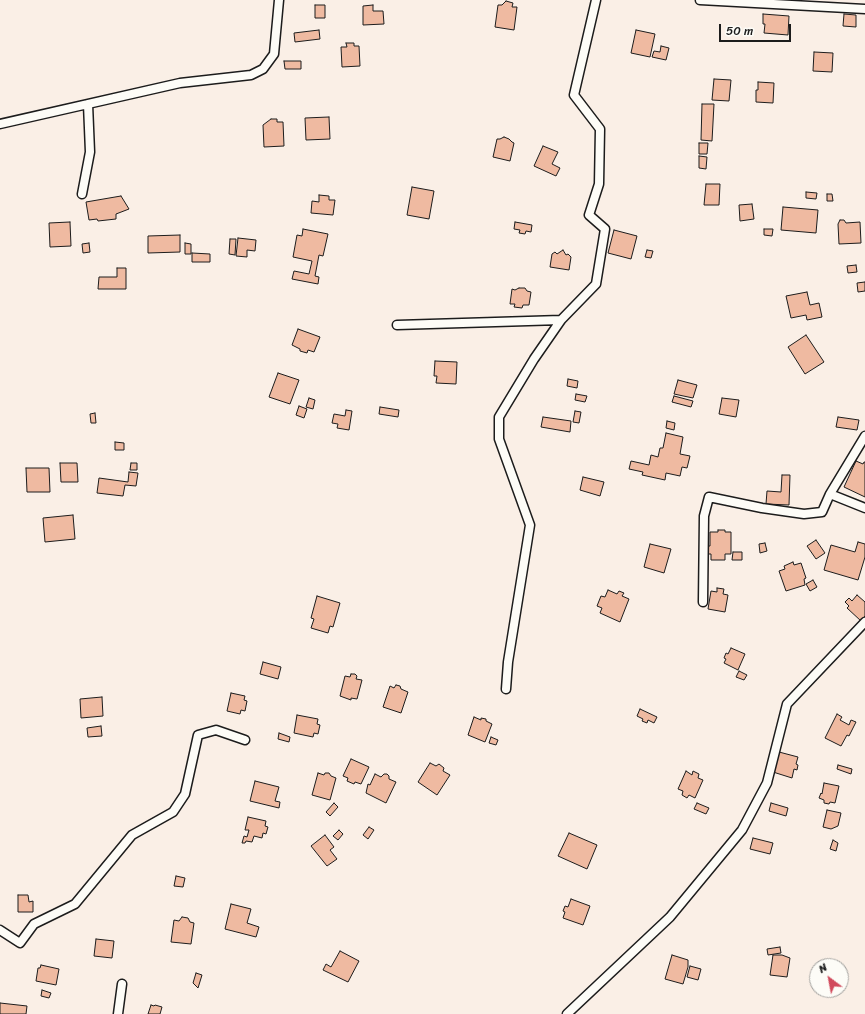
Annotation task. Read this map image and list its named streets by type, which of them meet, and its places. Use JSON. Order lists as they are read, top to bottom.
{
  "scale_bar": "50 m",
  "north": "top left"
}
